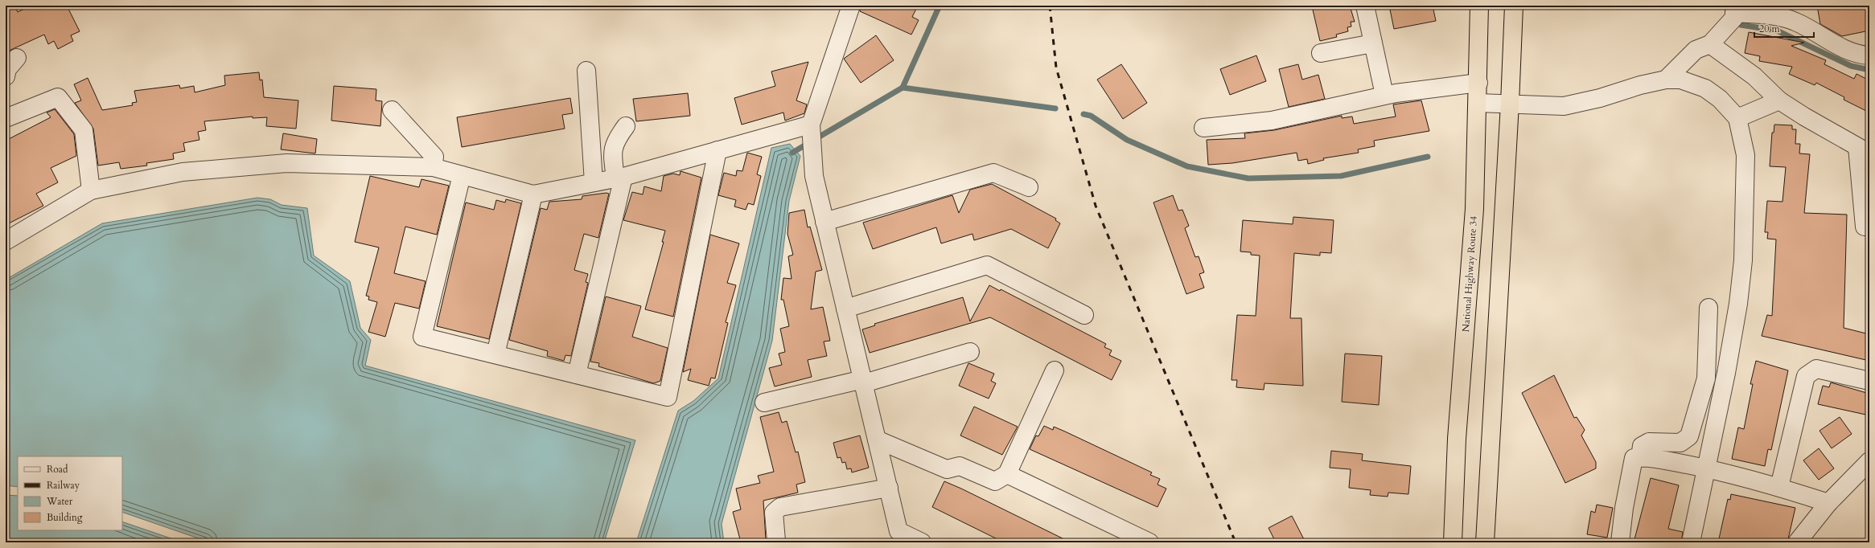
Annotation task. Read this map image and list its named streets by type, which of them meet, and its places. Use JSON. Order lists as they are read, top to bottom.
{
  "streets": {
    "highway": ["National Highway Route 34"]
  },
  "legend": [
    "Road",
    "Railway",
    "Water",
    "Building"
  ],
  "scale_bar": "20 m"
}
